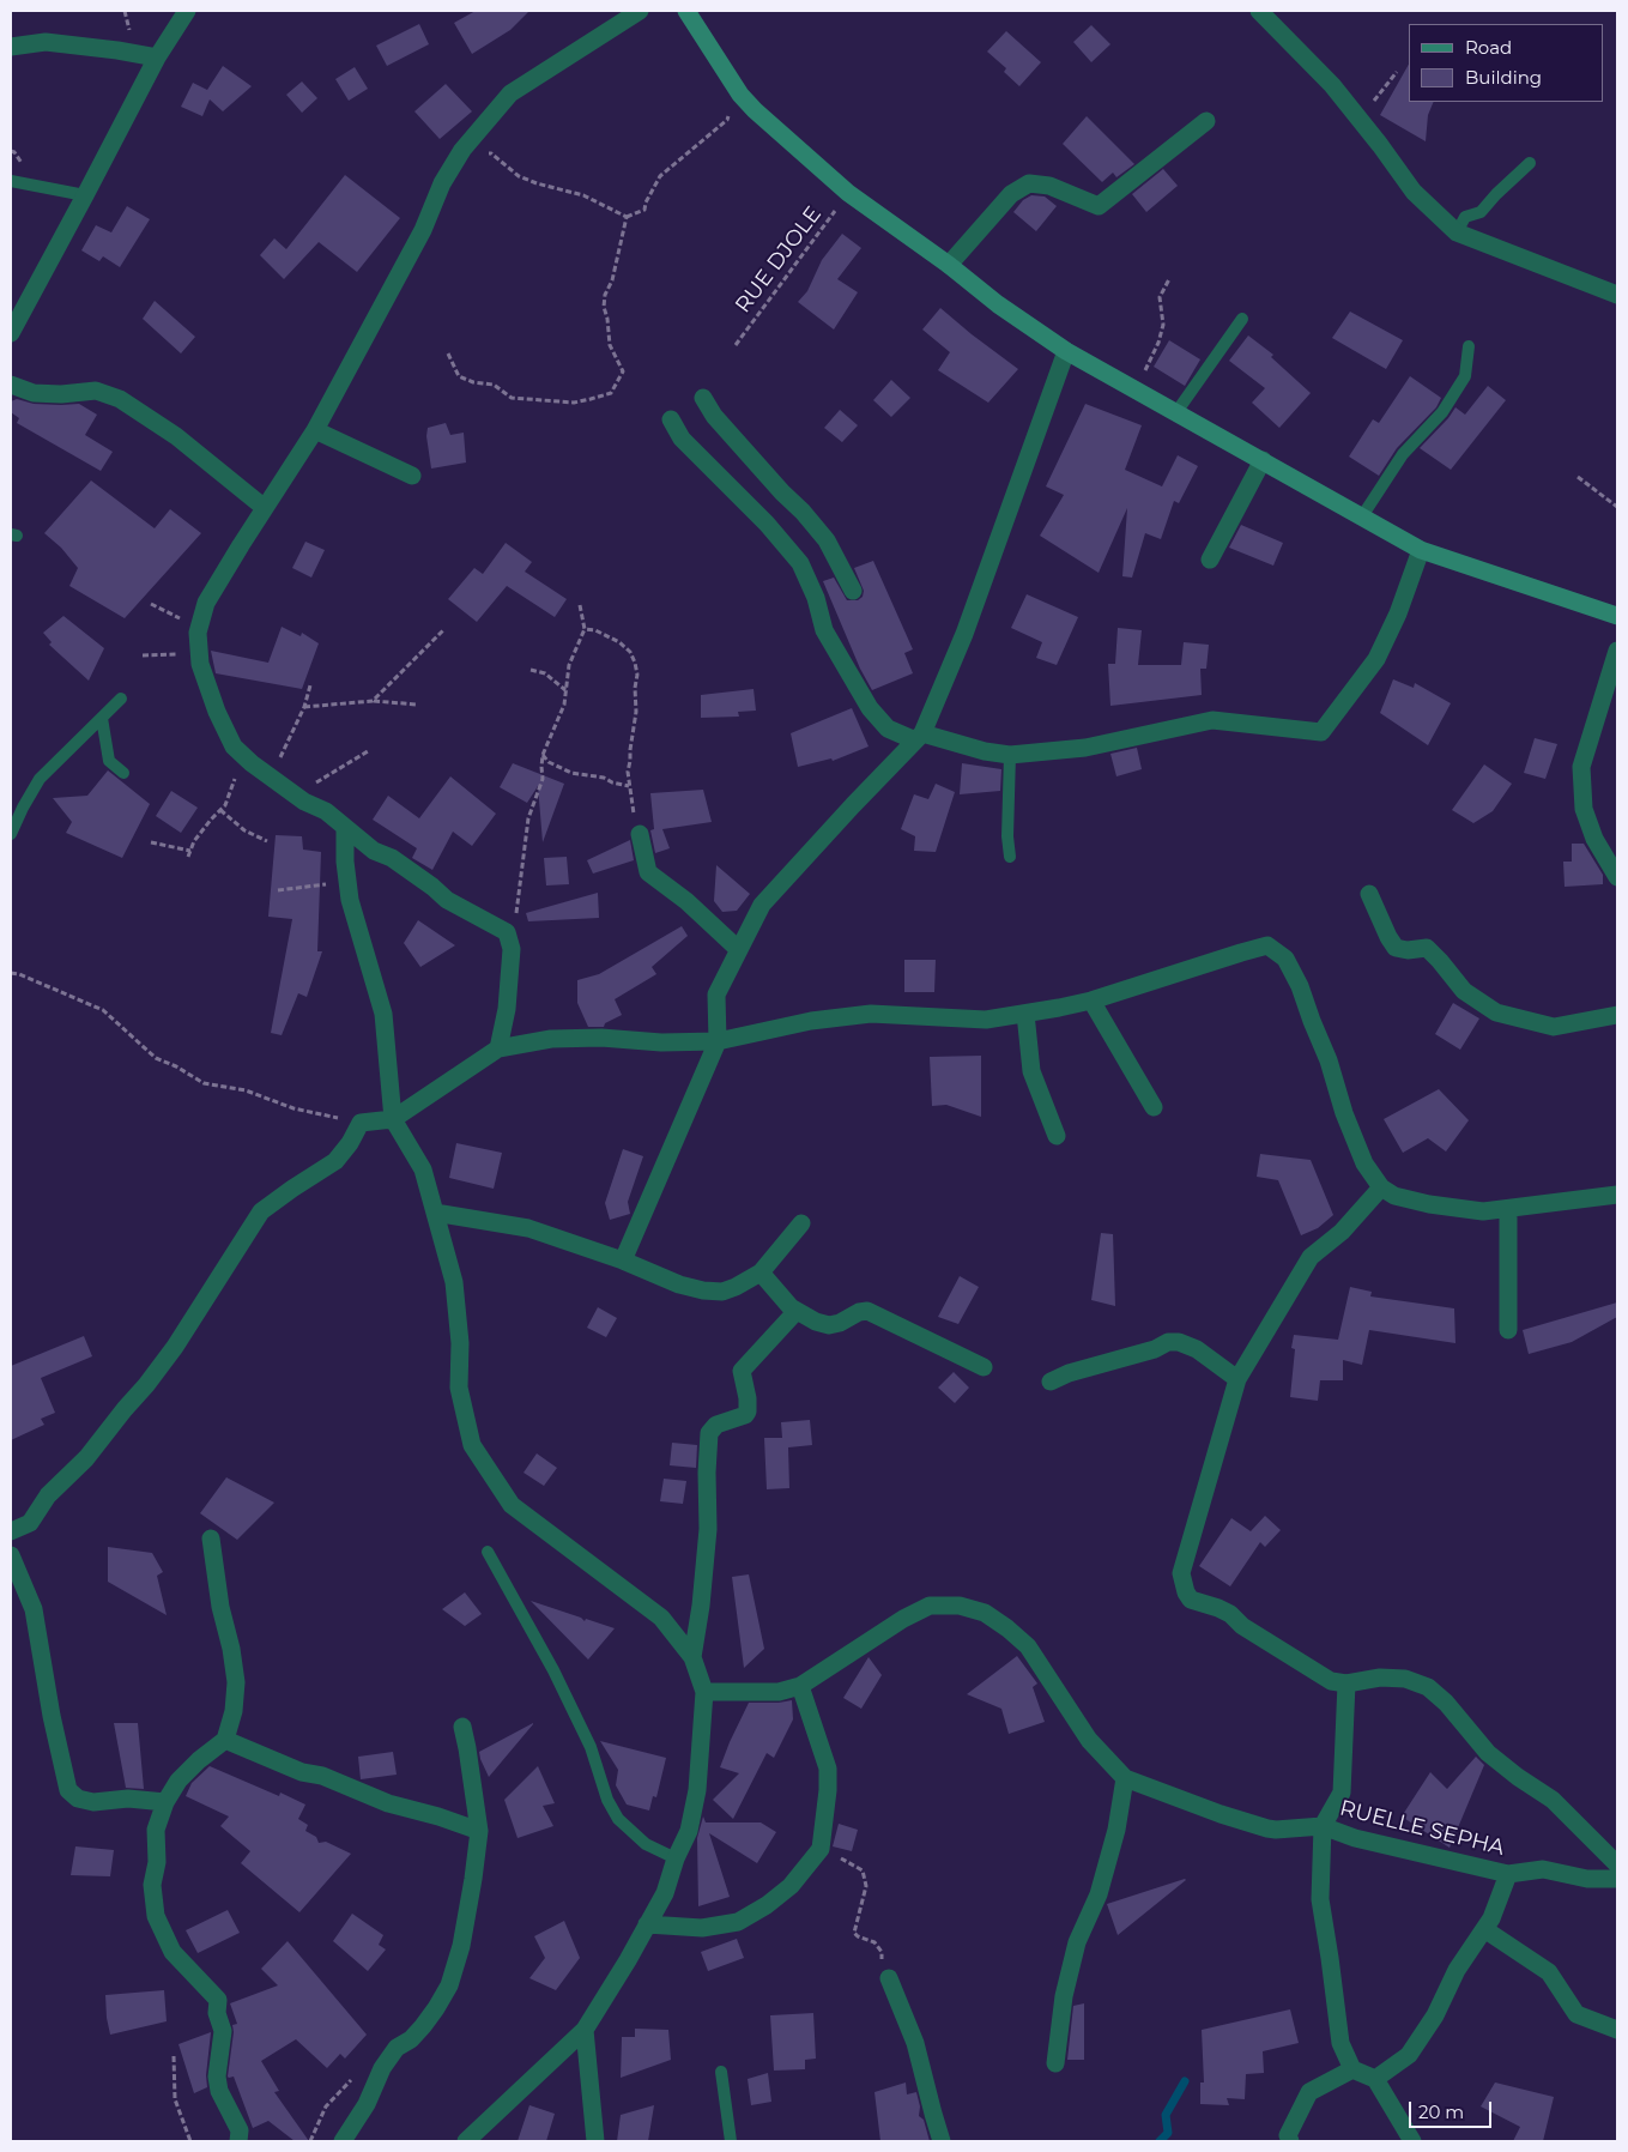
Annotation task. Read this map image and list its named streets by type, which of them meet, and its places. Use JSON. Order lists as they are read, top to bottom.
{
  "streets": {
    "street": ["RUELLE SEPHA"],
    "path": ["RUE DJOLE"]
  },
  "legend": ["Road", "Building"],
  "scale_bar": "20 m"
}
